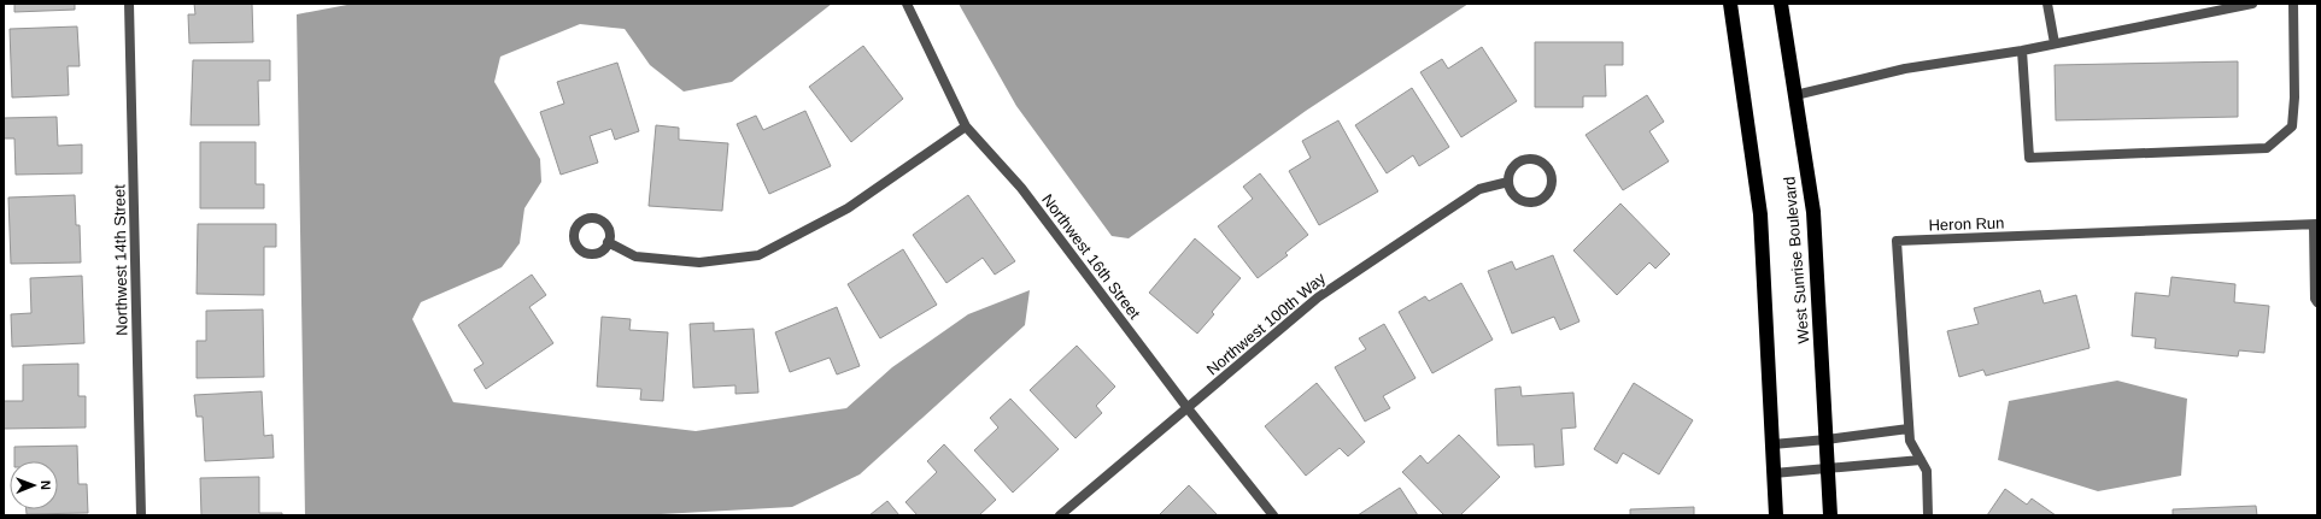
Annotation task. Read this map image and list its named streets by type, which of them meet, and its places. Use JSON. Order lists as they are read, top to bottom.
{
  "streets": {
    "highway": ["West Sunrise Boulevard"],
    "street": [
      "Heron Run",
      "Northwest 16th Street",
      "Northwest 14th Street",
      "Northwest 100th Way"
    ]
  },
  "crossings": [
    ["Northwest 16th Street", "Northwest 100th Way"]
  ],
  "north": "right"
}
